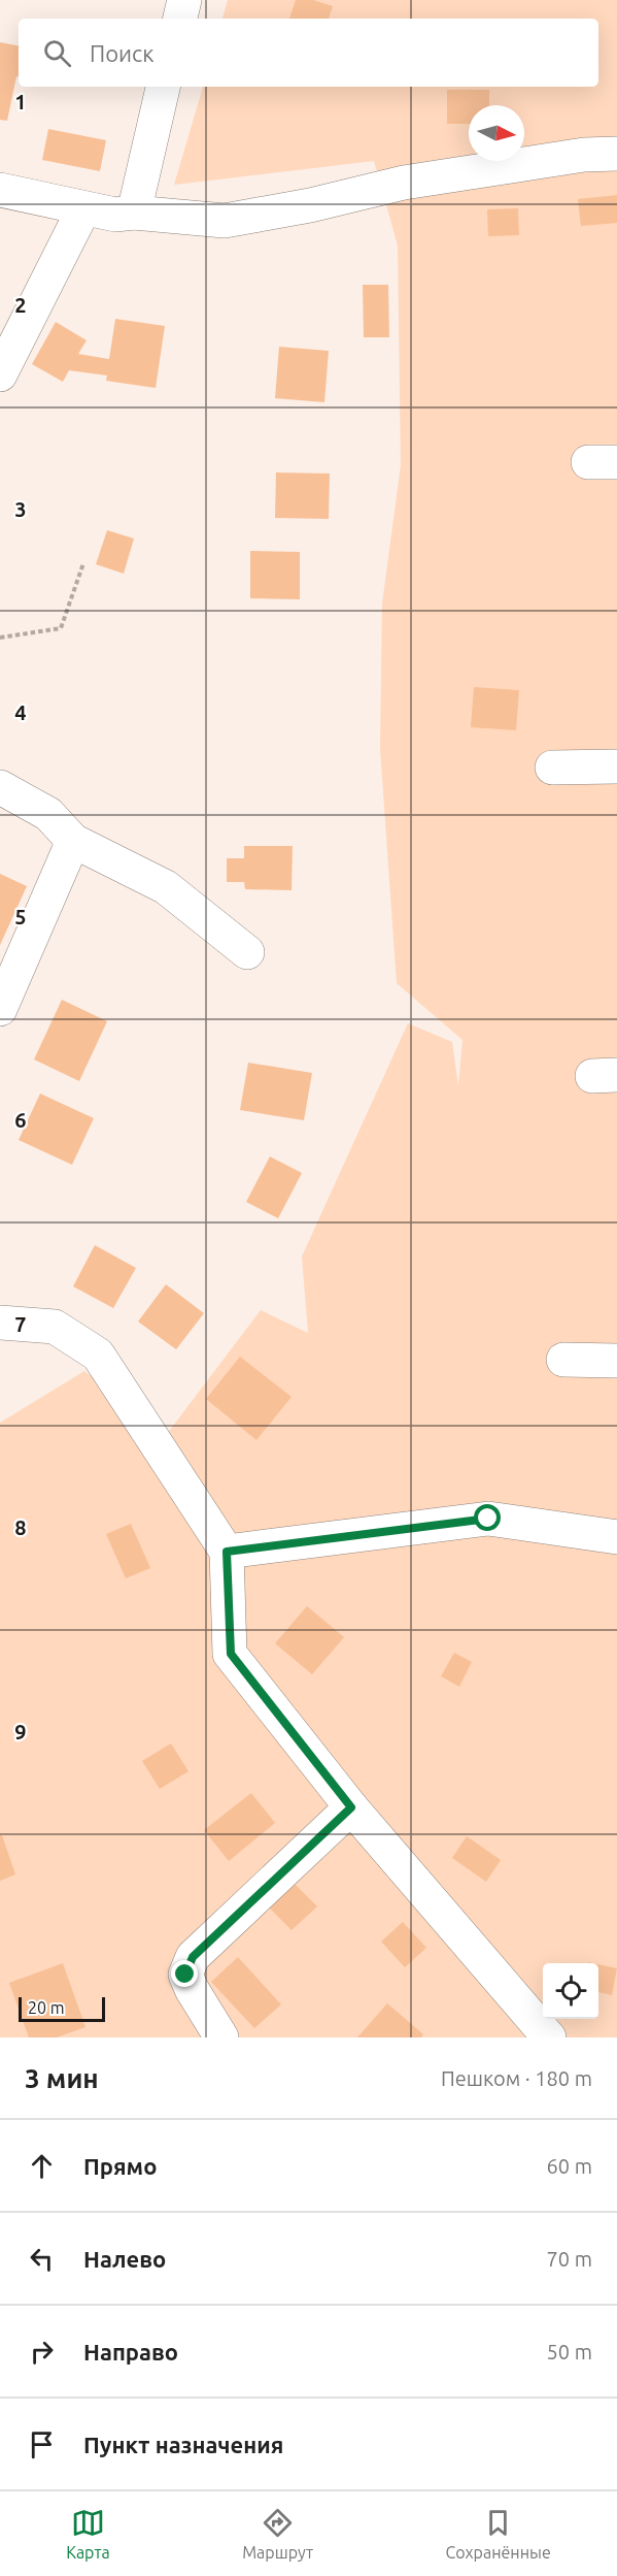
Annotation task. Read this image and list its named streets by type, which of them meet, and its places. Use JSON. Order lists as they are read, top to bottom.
{
  "scale_bar": "20 m",
  "north": "right",
  "page": {
    "search": "Поиск",
    "scale": "20 m",
    "heading": ["3 мин", "Пешком · 180 m"],
    "list": [
      ["Прямо", "60 m"],
      ["Налево", "70 m"],
      ["Направо", "50 m"],
      "Пункт назначения"
    ],
    "nav": ["Карта", "Маршрут", "Сохранённые"]
  },
  "grid": {
    "rows": [
      "1",
      "2",
      "3",
      "4",
      "5",
      "6",
      "7",
      "8",
      "9"
    ]
  }
}
